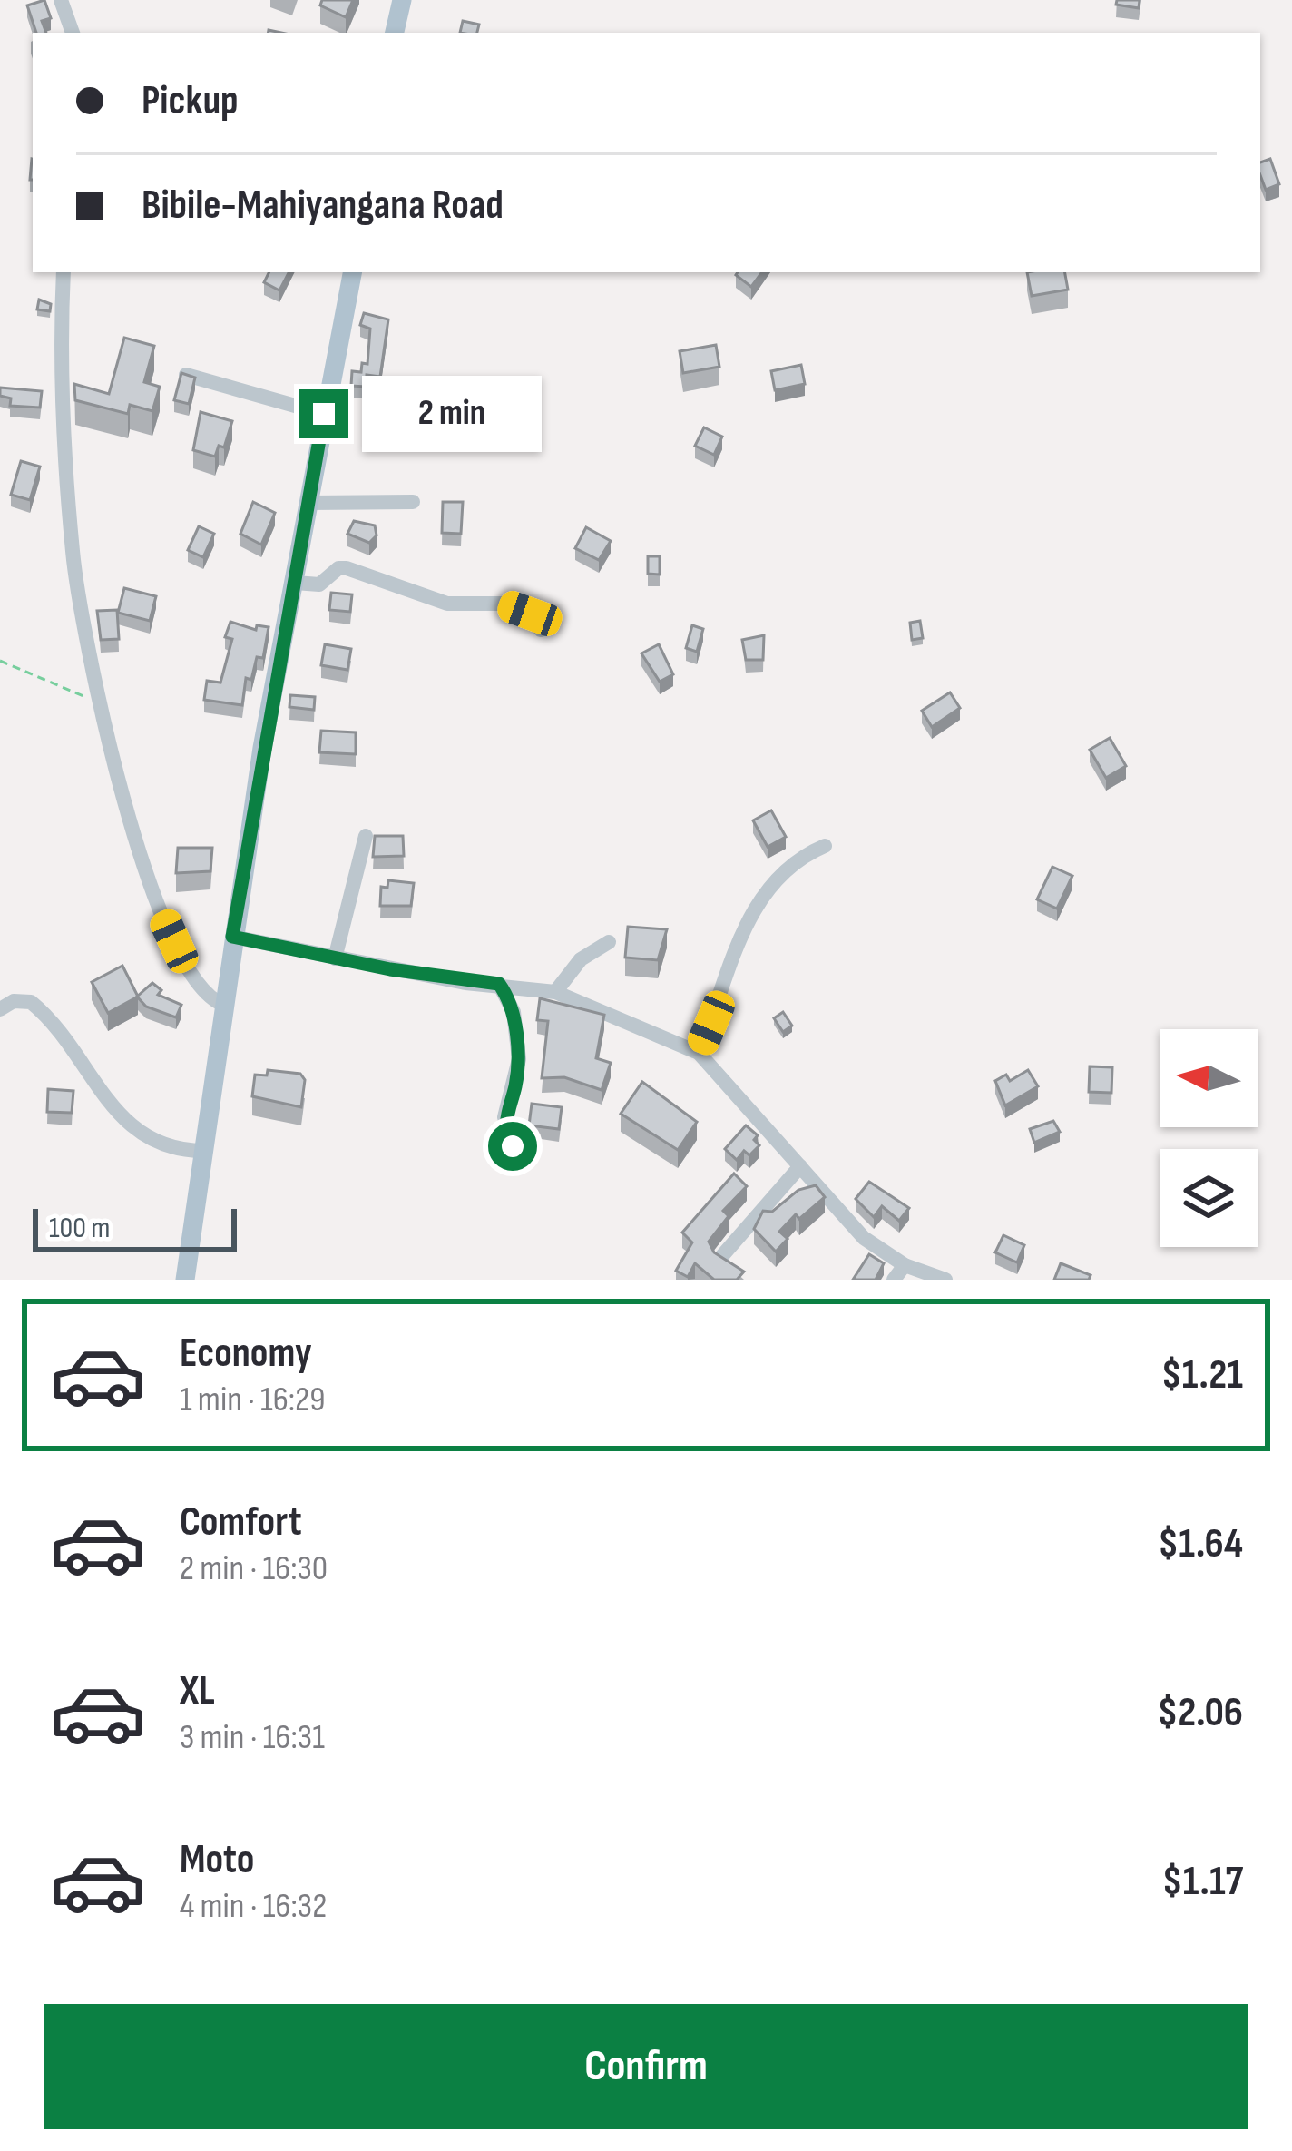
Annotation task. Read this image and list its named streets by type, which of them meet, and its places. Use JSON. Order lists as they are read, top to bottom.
{
  "scale_bar": "100 m",
  "north": "left",
  "page": {
    "banner": ["Pickup", "Bibile-Mahiyangana Road"],
    "bubble": "2 min",
    "scale": "100 m",
    "list": [
      {
        "name": "Economy",
        "note": "1 min · 16:29",
        "value": "$1.21"
      },
      {
        "name": "Comfort",
        "note": "2 min · 16:30",
        "value": "$1.64"
      },
      {
        "name": "XL",
        "note": "3 min · 16:31",
        "value": "$2.06"
      },
      {
        "name": "Moto",
        "note": "4 min · 16:32",
        "value": "$1.17"
      }
    ],
    "buttons": "Confirm"
  }
}
